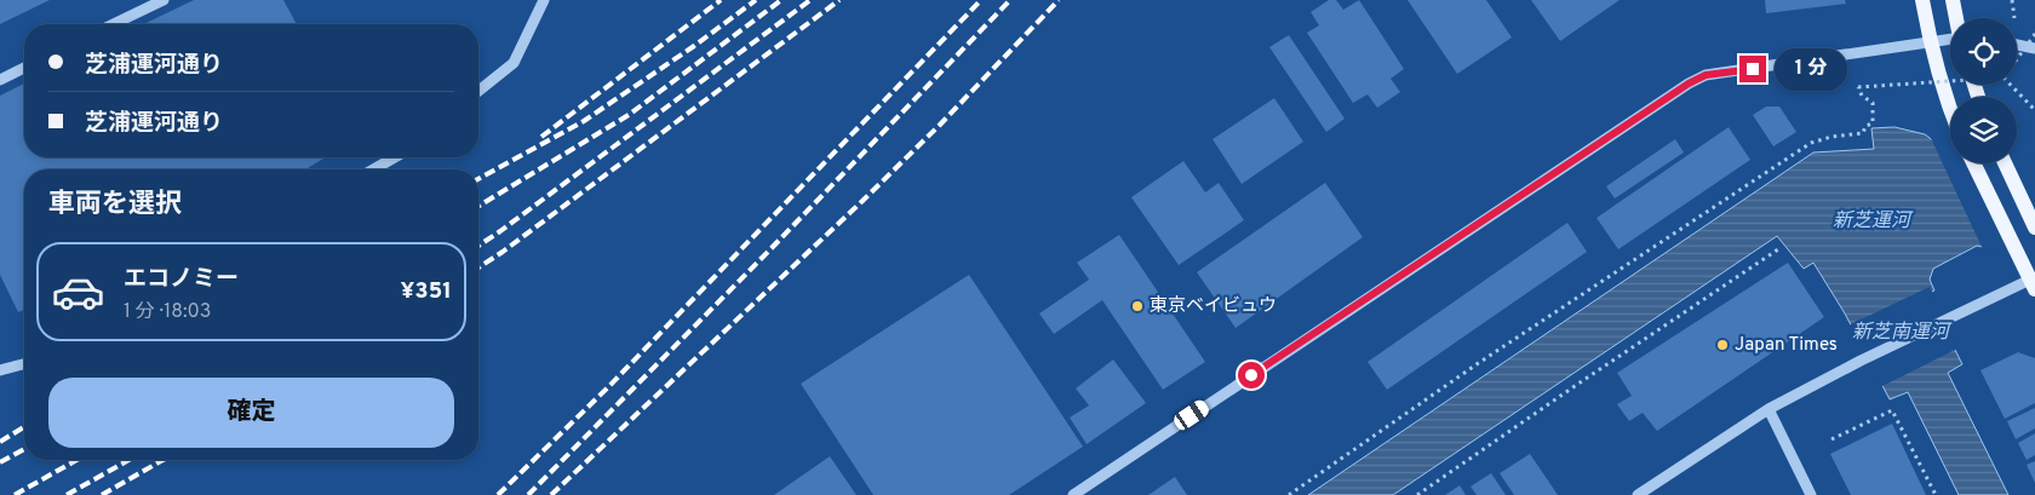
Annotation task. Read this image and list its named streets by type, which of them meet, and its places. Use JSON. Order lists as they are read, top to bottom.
{
  "water": ["新芝運河", "新芝南運河"],
  "places": ["東京ベイビュウ", "Japan Times"],
  "page": {
    "banner": ["芝浦運河通り", "芝浦運河通り"],
    "bubble": "1 分",
    "heading": "車両を選択",
    "list": [
      {
        "name": "エコノミー",
        "note": "1 分 · 18:03",
        "value": "¥351"
      }
    ],
    "buttons": "確定"
  }
}
